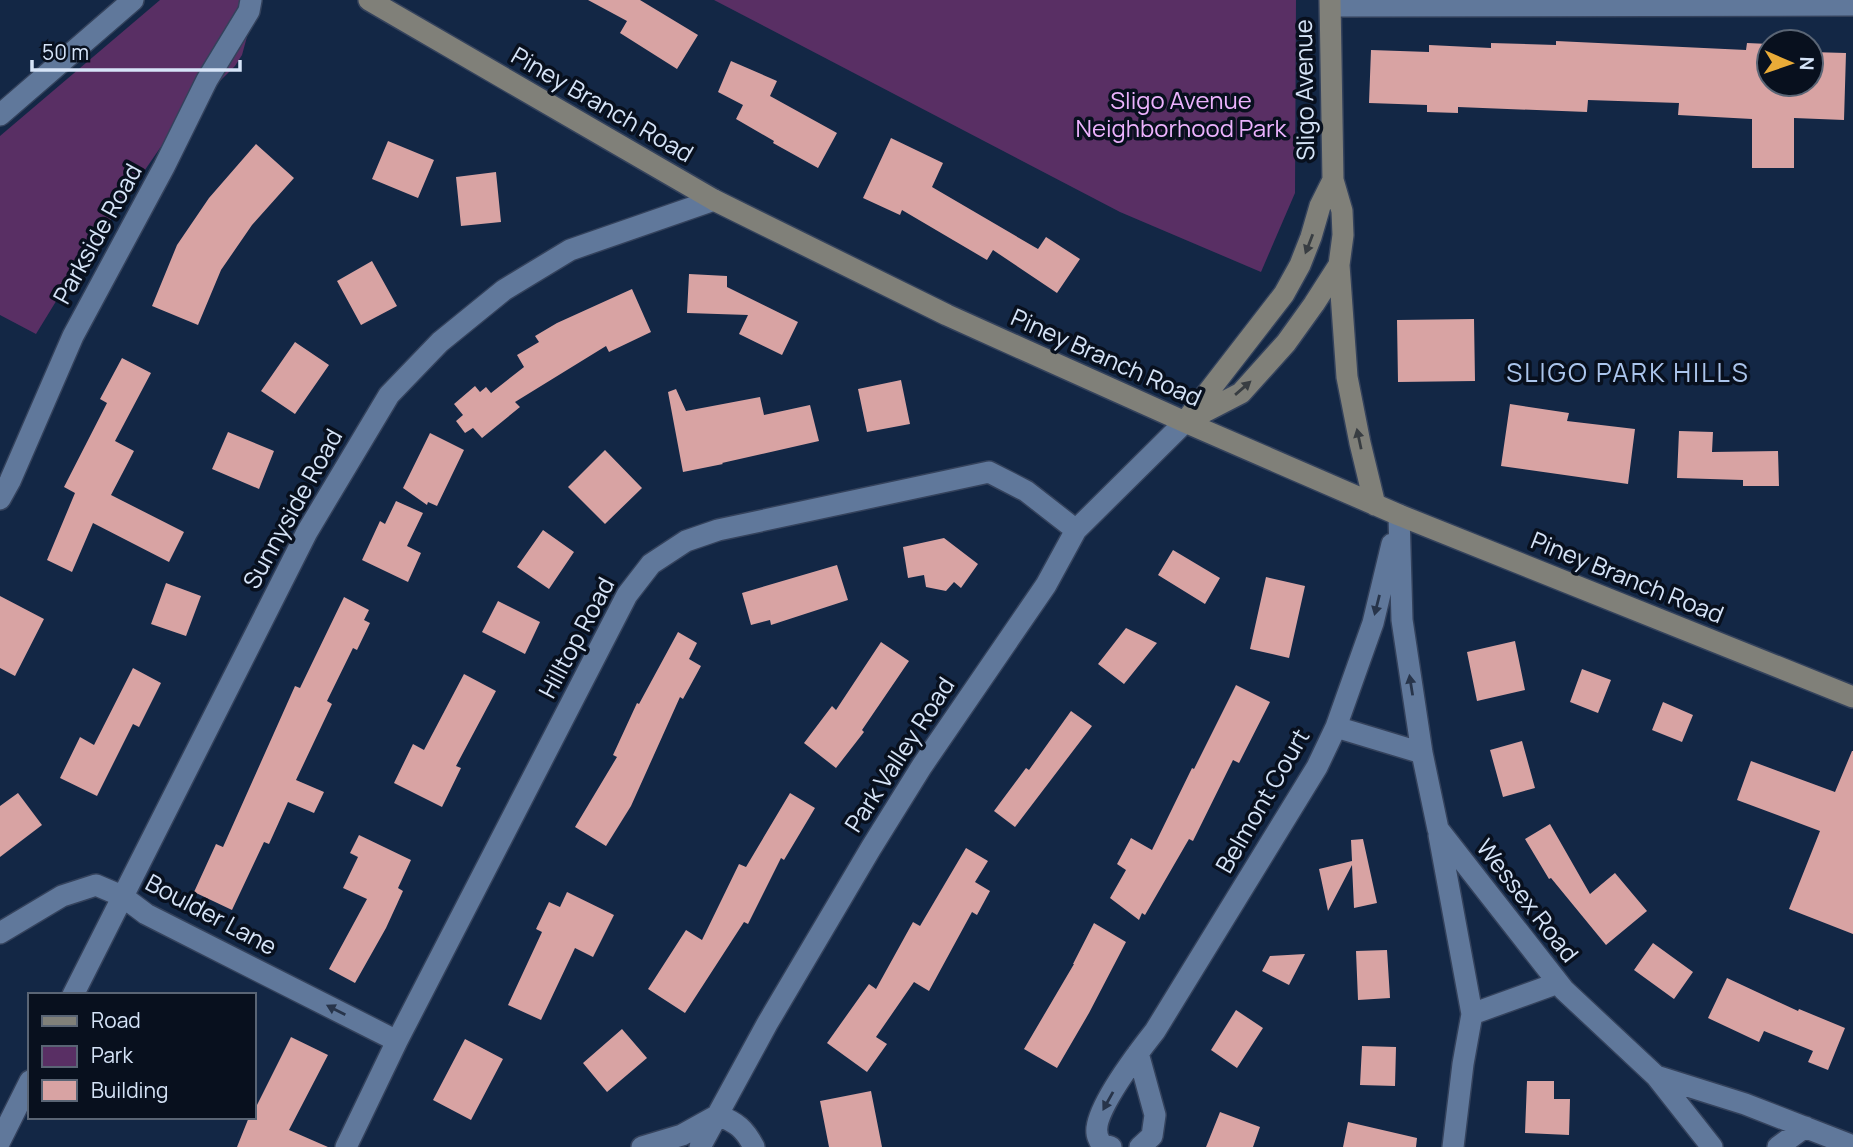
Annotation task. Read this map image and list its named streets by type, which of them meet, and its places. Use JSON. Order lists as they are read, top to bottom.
{
  "streets": {
    "main road": ["Sligo Avenue", "Piney Branch Road"],
    "street": [
      "Parkside Road",
      "Sunnyside Road",
      "Hilltop Road",
      "Park Valley Road",
      "Belmont Court",
      "Wessex Road",
      "Boulder Lane"
    ]
  },
  "crossings": [
    ["Sligo Avenue", "Piney Branch Road"],
    ["Sligo Avenue", "Park Valley Road"],
    ["Piney Branch Road", "Sunnyside Road"],
    ["Piney Branch Road", "Park Valley Road"],
    ["Piney Branch Road", "Belmont Court"],
    ["Piney Branch Road", "Wessex Road"],
    ["Sunnyside Road", "Boulder Lane"],
    ["Hilltop Road", "Park Valley Road"],
    ["Hilltop Road", "Boulder Lane"],
    ["Belmont Court", "Wessex Road"]
  ],
  "one_way": ["Belmont Court", "Boulder Lane"],
  "districts": ["SLIGO PARK HILLS"],
  "parks": ["Sligo Avenue Neighborhood Park"],
  "legend": ["Road", "Park", "Building"],
  "scale_bar": "50 m",
  "north": "right"
}
